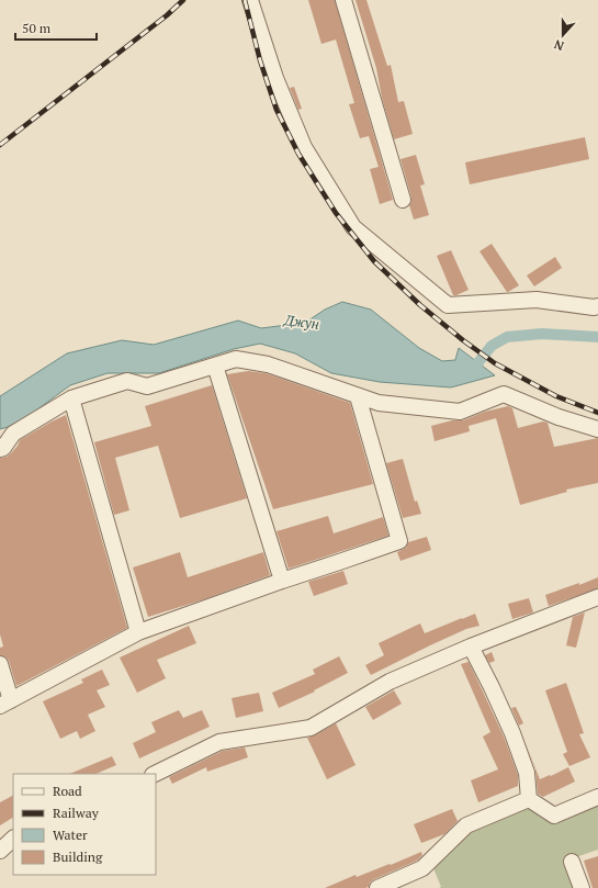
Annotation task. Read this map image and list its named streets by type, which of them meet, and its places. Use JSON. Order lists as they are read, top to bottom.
{
  "water": ["Джун"],
  "legend": [
    "Road",
    "Railway",
    "Water",
    "Building"
  ],
  "scale_bar": "50 m",
  "north": "bottom"
}
